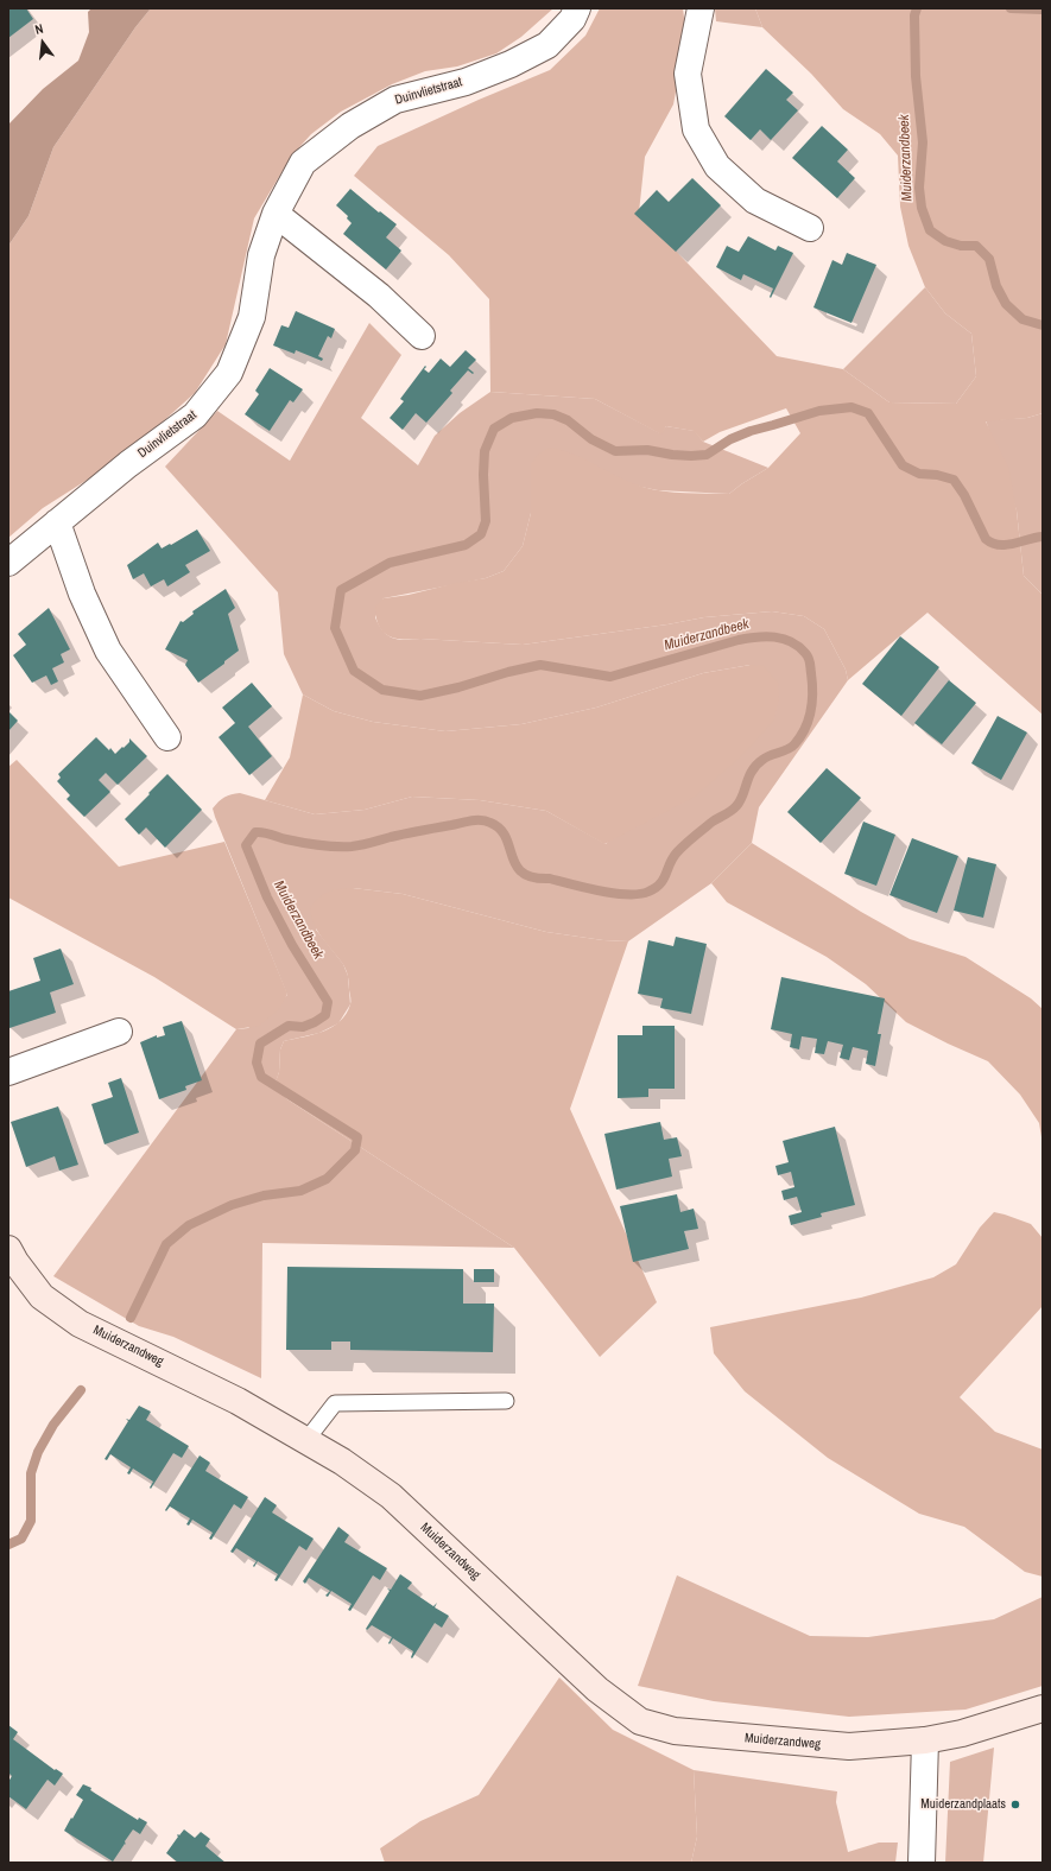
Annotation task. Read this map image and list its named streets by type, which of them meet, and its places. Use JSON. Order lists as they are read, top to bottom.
{
  "streets": {
    "street": ["Duinvlietstraat", "Muiderzandweg"]
  },
  "water": ["Muiderzandbeek"],
  "places": ["Muiderzandplaats"],
  "north": "top"
}
